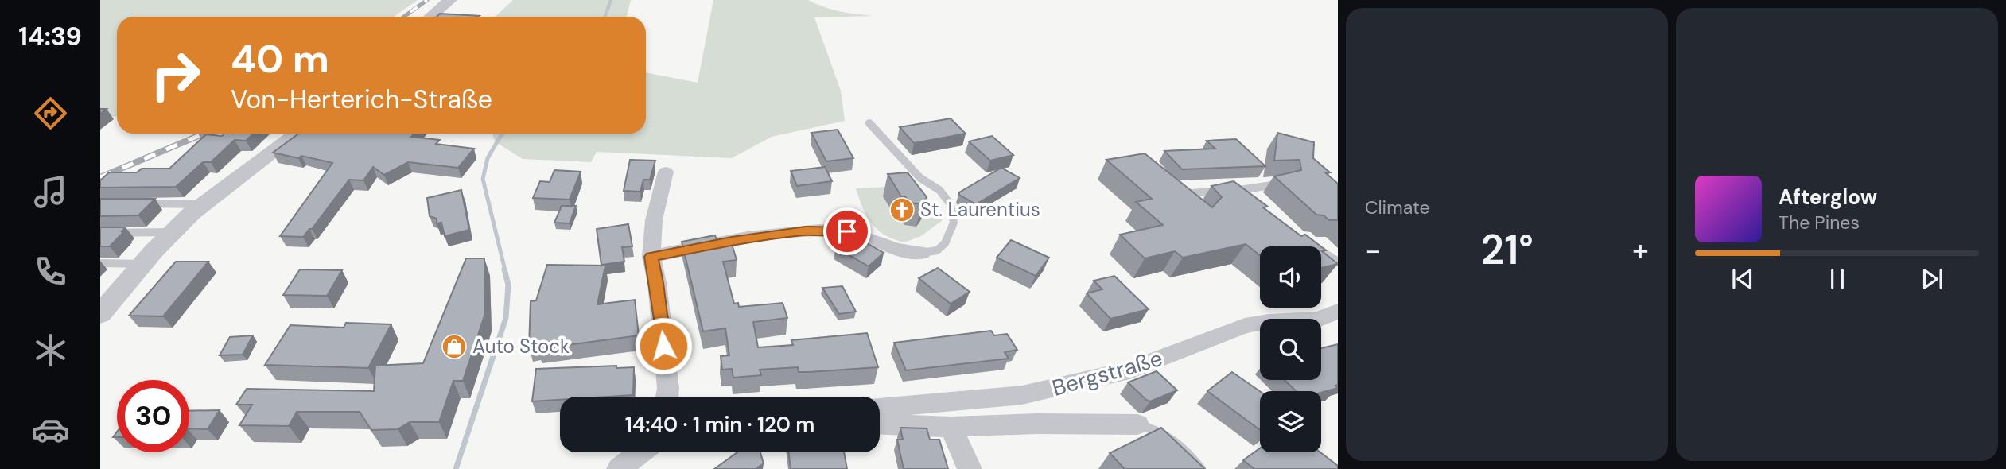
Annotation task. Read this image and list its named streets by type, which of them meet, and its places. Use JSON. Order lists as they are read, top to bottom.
{
  "streets": {
    "street": ["Bergstraße"]
  },
  "places": {
    "church": ["St. Laurentius"],
    "shop": ["Auto Stock"]
  },
  "page": {
    "tabs": "14:39",
    "tile": "Climate",
    "turn": ["40 m", "Von-Herterich-Straße"],
    "song": ["Afterglow", "The Pines"],
    "heat": ["−", "21°", "+"],
    "limit": "30",
    "trip": "14:40 · 1 min · 120 m"
  }
}
